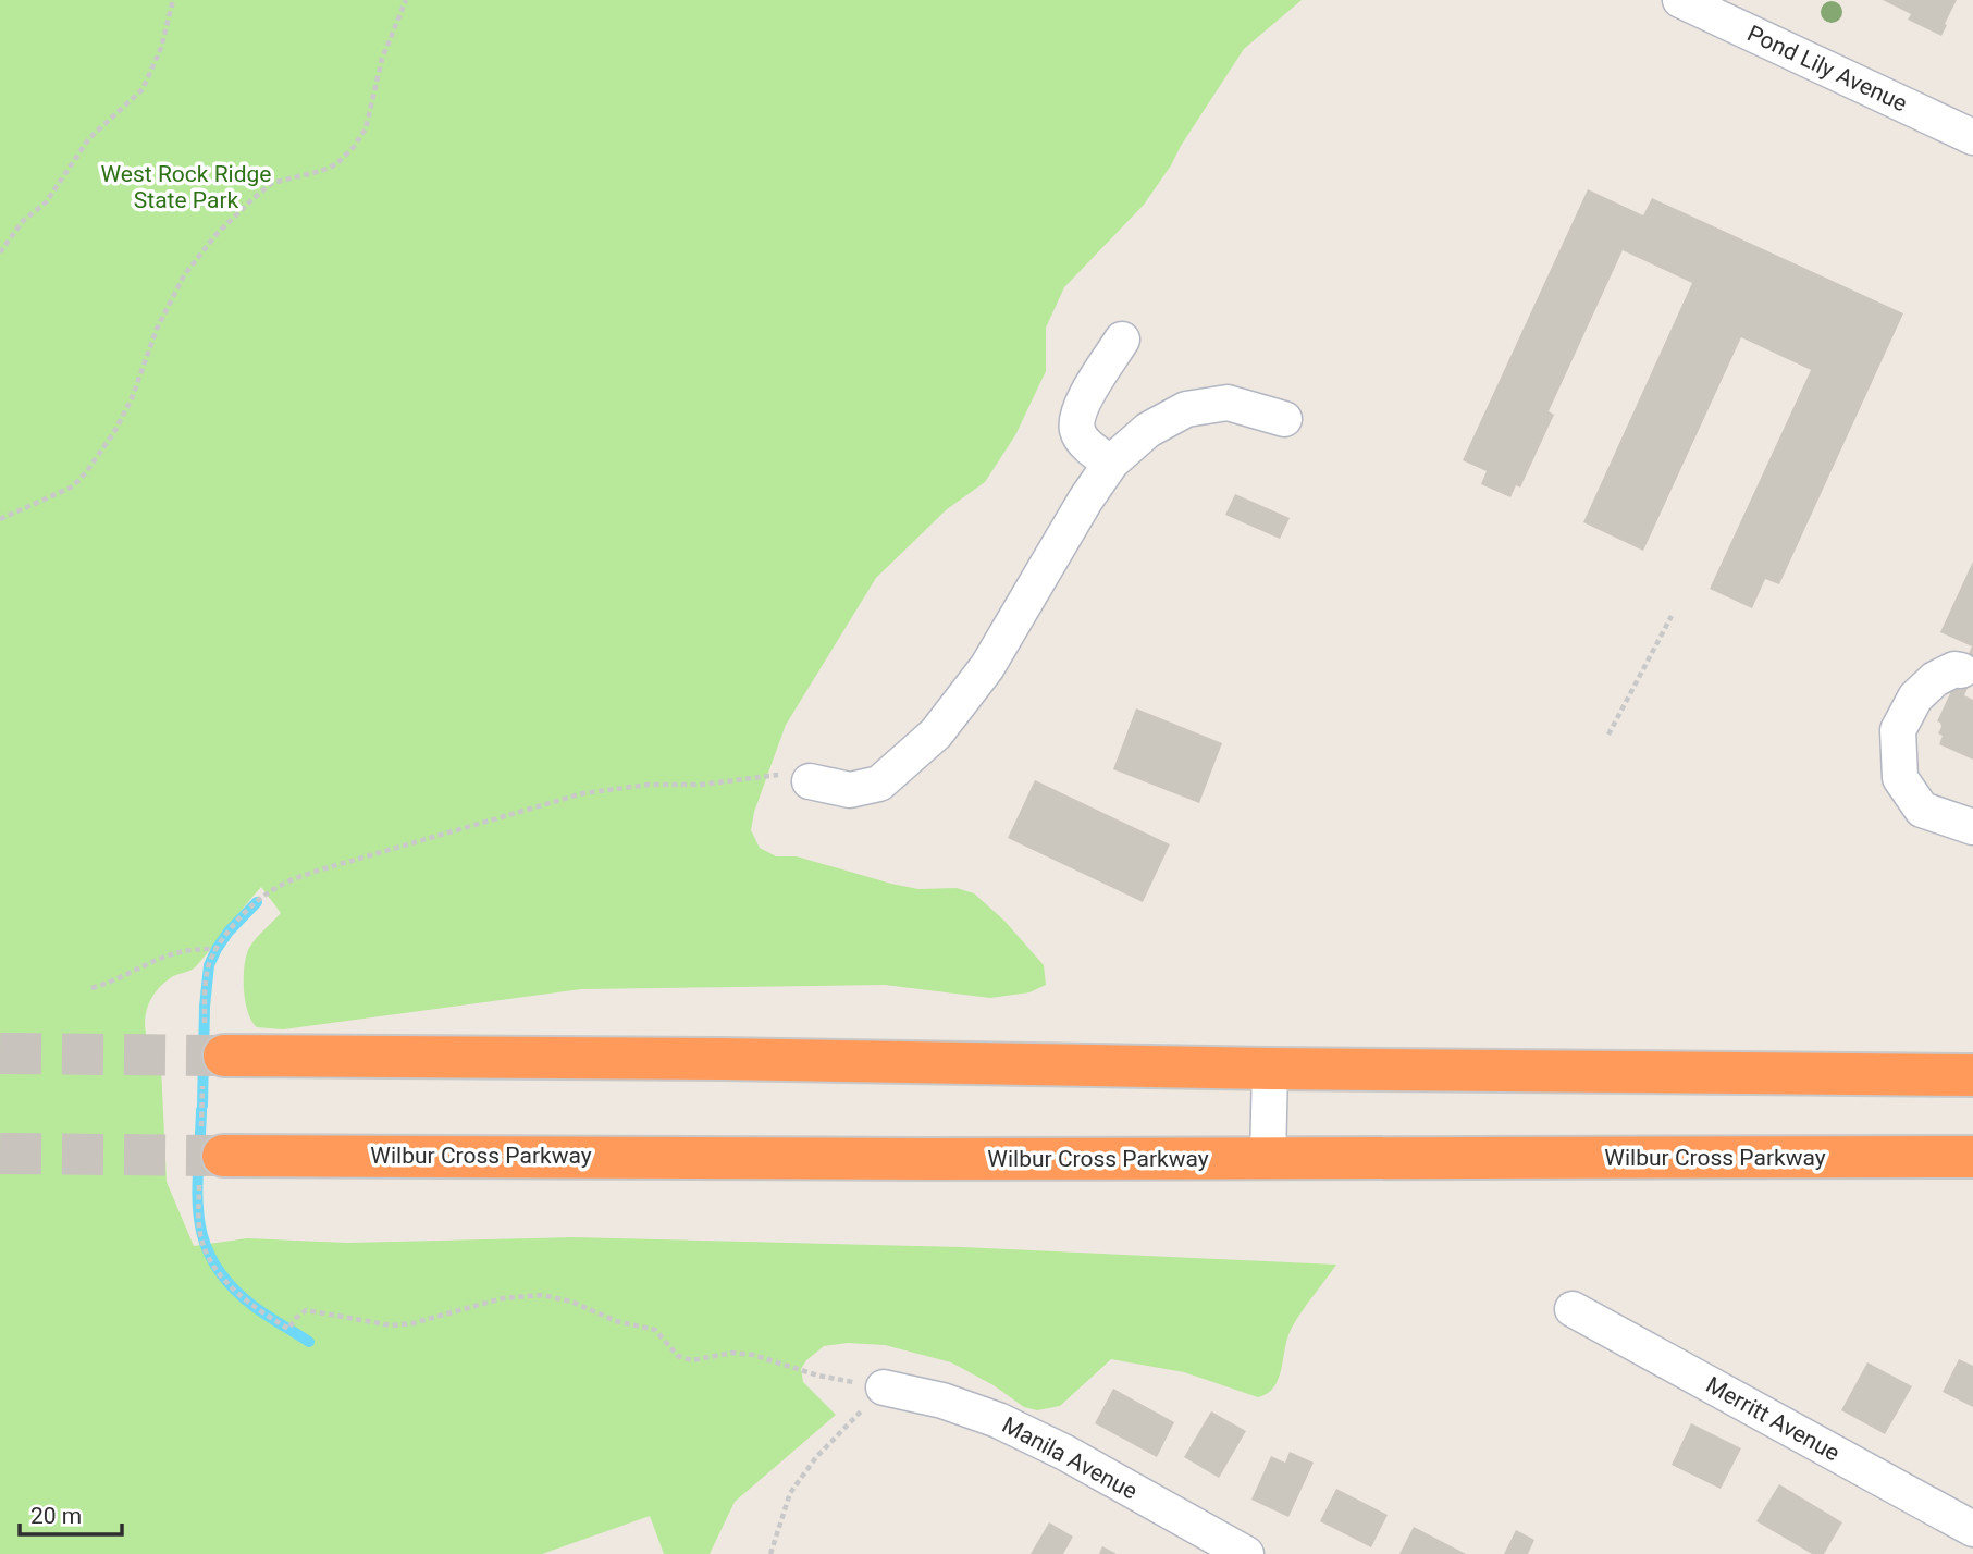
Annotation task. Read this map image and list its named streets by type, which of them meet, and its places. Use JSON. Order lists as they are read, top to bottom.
{
  "streets": {
    "highway": ["Wilbur Cross Parkway"],
    "street": ["Pond Lily Avenue", "Merritt Avenue", "Manila Avenue"]
  },
  "parks": ["West Rock Ridge State Park"],
  "scale_bar": "20 m"
}
